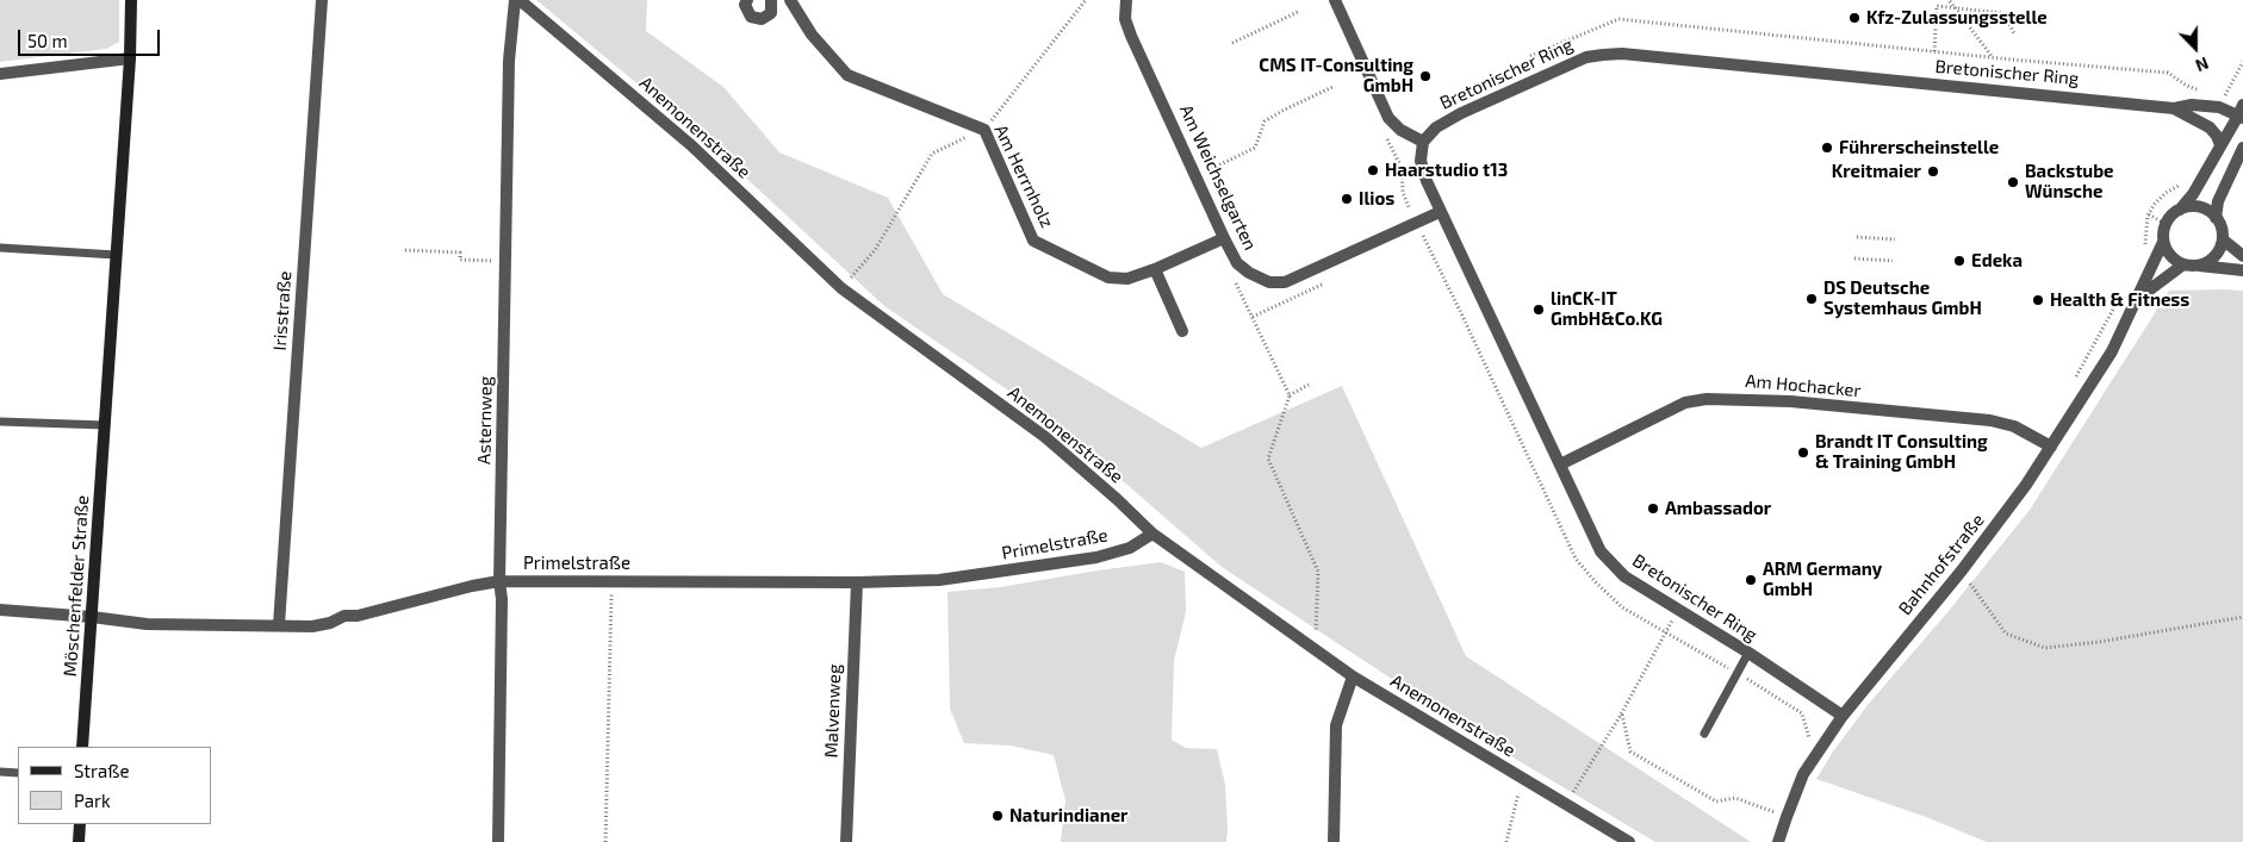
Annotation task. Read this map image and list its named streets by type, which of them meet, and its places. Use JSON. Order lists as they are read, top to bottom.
{
  "streets": {
    "street": [
      "Bretonischer Ring",
      "Anemonenstraße",
      "Am Herrnholz",
      "Am Weichselgarten",
      "Irisstraße",
      "Am Hochacker",
      "Asternweg",
      "Primelstraße",
      "Bahnhofstraße",
      "Möschenfelder Straße",
      "Malvenweg"
    ]
  },
  "crossings": [
    ["Bretonischer Ring", "Am Weichselgarten"],
    ["Bretonischer Ring", "Am Hochacker"],
    ["Bretonischer Ring", "Bahnhofstraße"],
    ["Anemonenstraße", "Primelstraße"],
    ["Am Herrnholz", "Am Weichselgarten"],
    ["Irisstraße", "Primelstraße"],
    ["Am Hochacker", "Bahnhofstraße"],
    ["Asternweg", "Primelstraße"],
    ["Primelstraße", "Möschenfelder Straße"],
    ["Primelstraße", "Malvenweg"]
  ],
  "places": [
    "Kfz-Zulassungsstelle",
    "CMS IT-Consulting GmbH",
    "Führerscheinstelle",
    "Haarstudio t13",
    "Kreitmaier",
    "Backstube Wünsche",
    "Ilios",
    "Edeka",
    "DS Deutsche Systemhaus GmbH",
    "Health & Fitness",
    "linCK-IT GmbH&Co.KG",
    "Brandt IT Consulting & Training GmbH",
    "Ambassador",
    "ARM Germany GmbH",
    "Naturindianer"
  ],
  "legend": ["Straße", "Park"],
  "scale_bar": "50 m",
  "north": "bottom"
}
